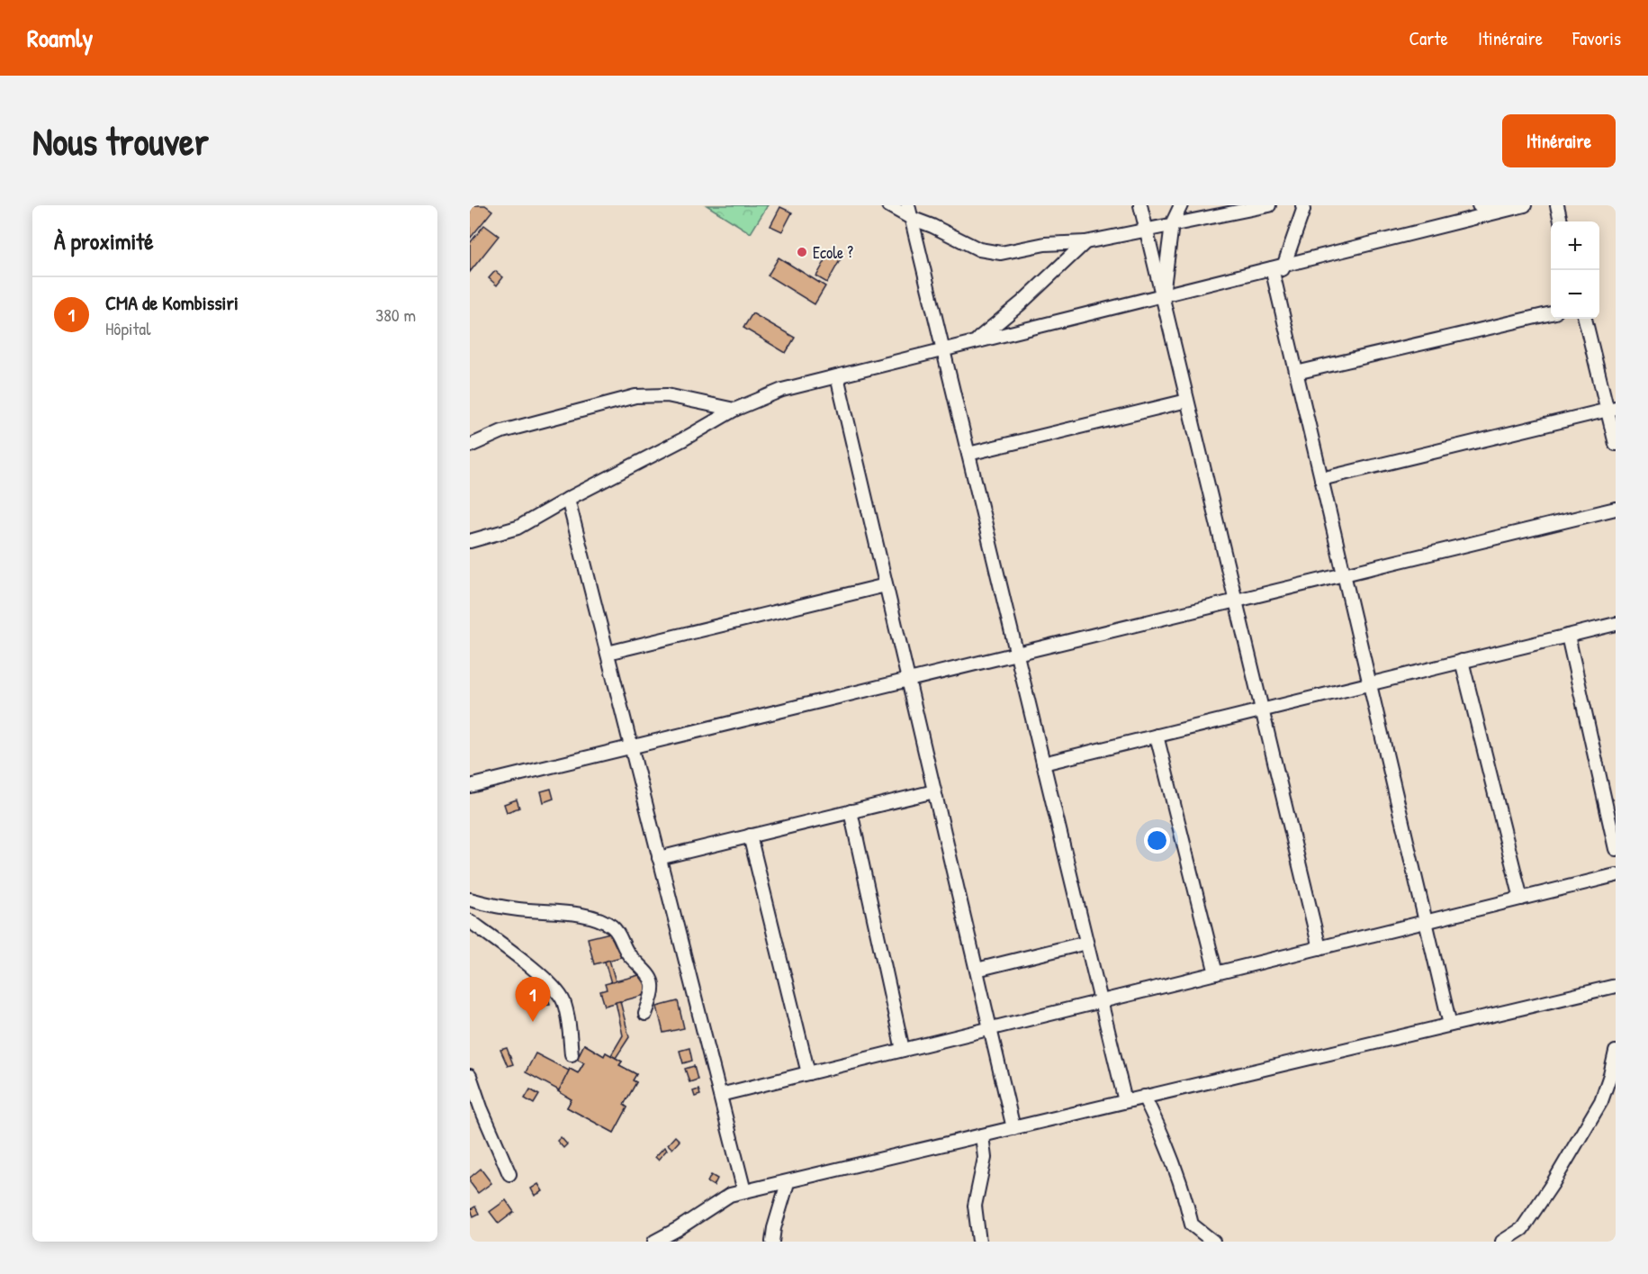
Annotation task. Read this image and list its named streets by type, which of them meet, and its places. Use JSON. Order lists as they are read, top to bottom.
{
  "places": ["Ecole ?"],
  "page": {
    "header": "Roamly",
    "nav": ["Carte", "Itinéraire", "Favoris"],
    "buttons": "Itinéraire",
    "title": "Nous trouver",
    "heading": "À proximité",
    "map_buttons": ["+", "−"],
    "list": [
      {
        "mark": "1",
        "name": "CMA de Kombissiri",
        "note": "Hôpital",
        "value": "380 m"
      }
    ],
    "pins": "1"
  }
}
